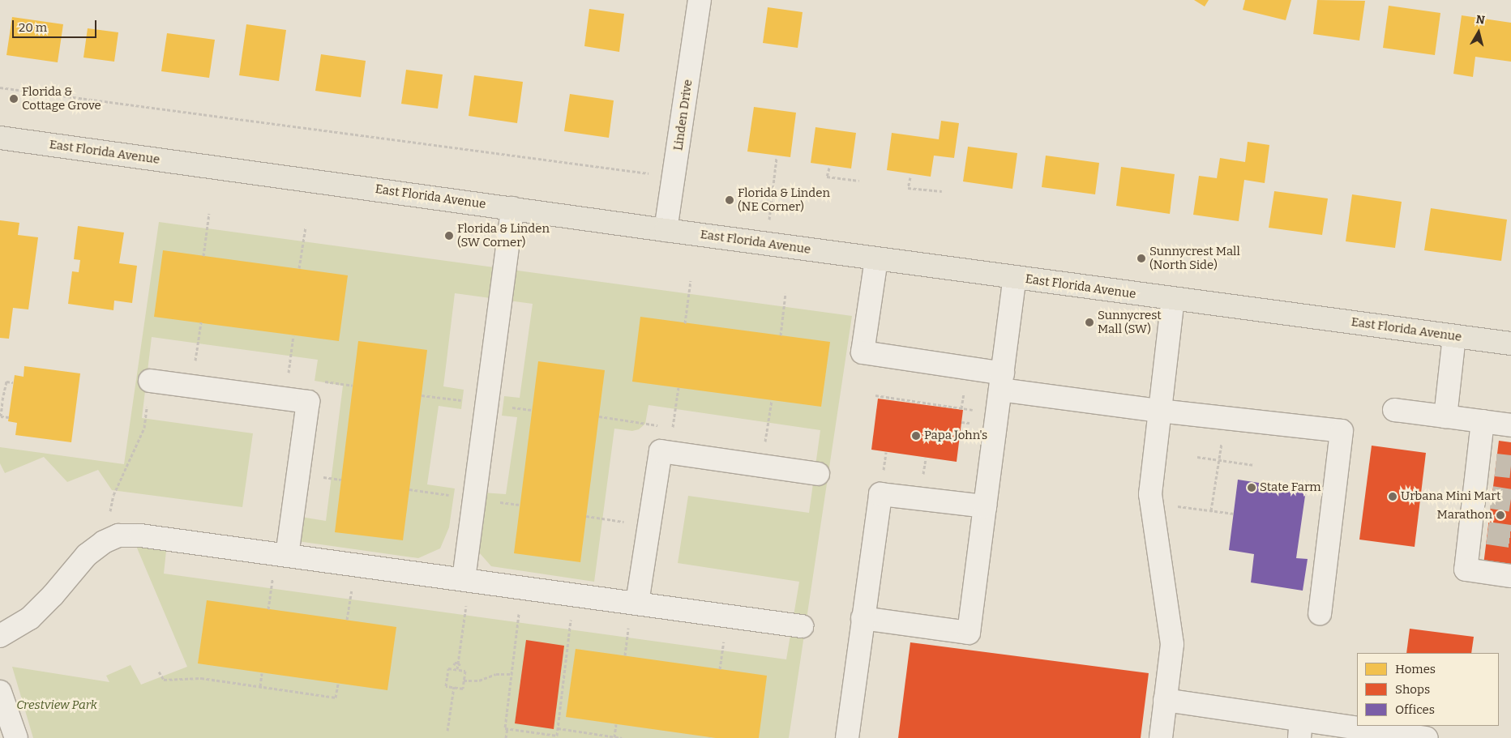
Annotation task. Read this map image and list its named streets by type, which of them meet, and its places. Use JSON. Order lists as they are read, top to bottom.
{
  "streets": {
    "main road": ["East Florida Avenue"],
    "street": ["Linden Drive"]
  },
  "crossings": [
    ["Linden Drive", "East Florida Avenue"]
  ],
  "parks": ["Crestview Park"],
  "places": [
    "Florida & Cottage Grove",
    "Florida & Linden (NE Corner)",
    "Florida & Linden (SW Corner)",
    "Sunnycrest Mall (North Side)",
    "Sunnycrest Mall (SW)",
    "Papa John's",
    "State Farm",
    "Urbana Mini Mart",
    "Marathon"
  ],
  "legend": ["Homes", "Shops", "Offices"],
  "scale_bar": "20 m",
  "north": "top"
}
